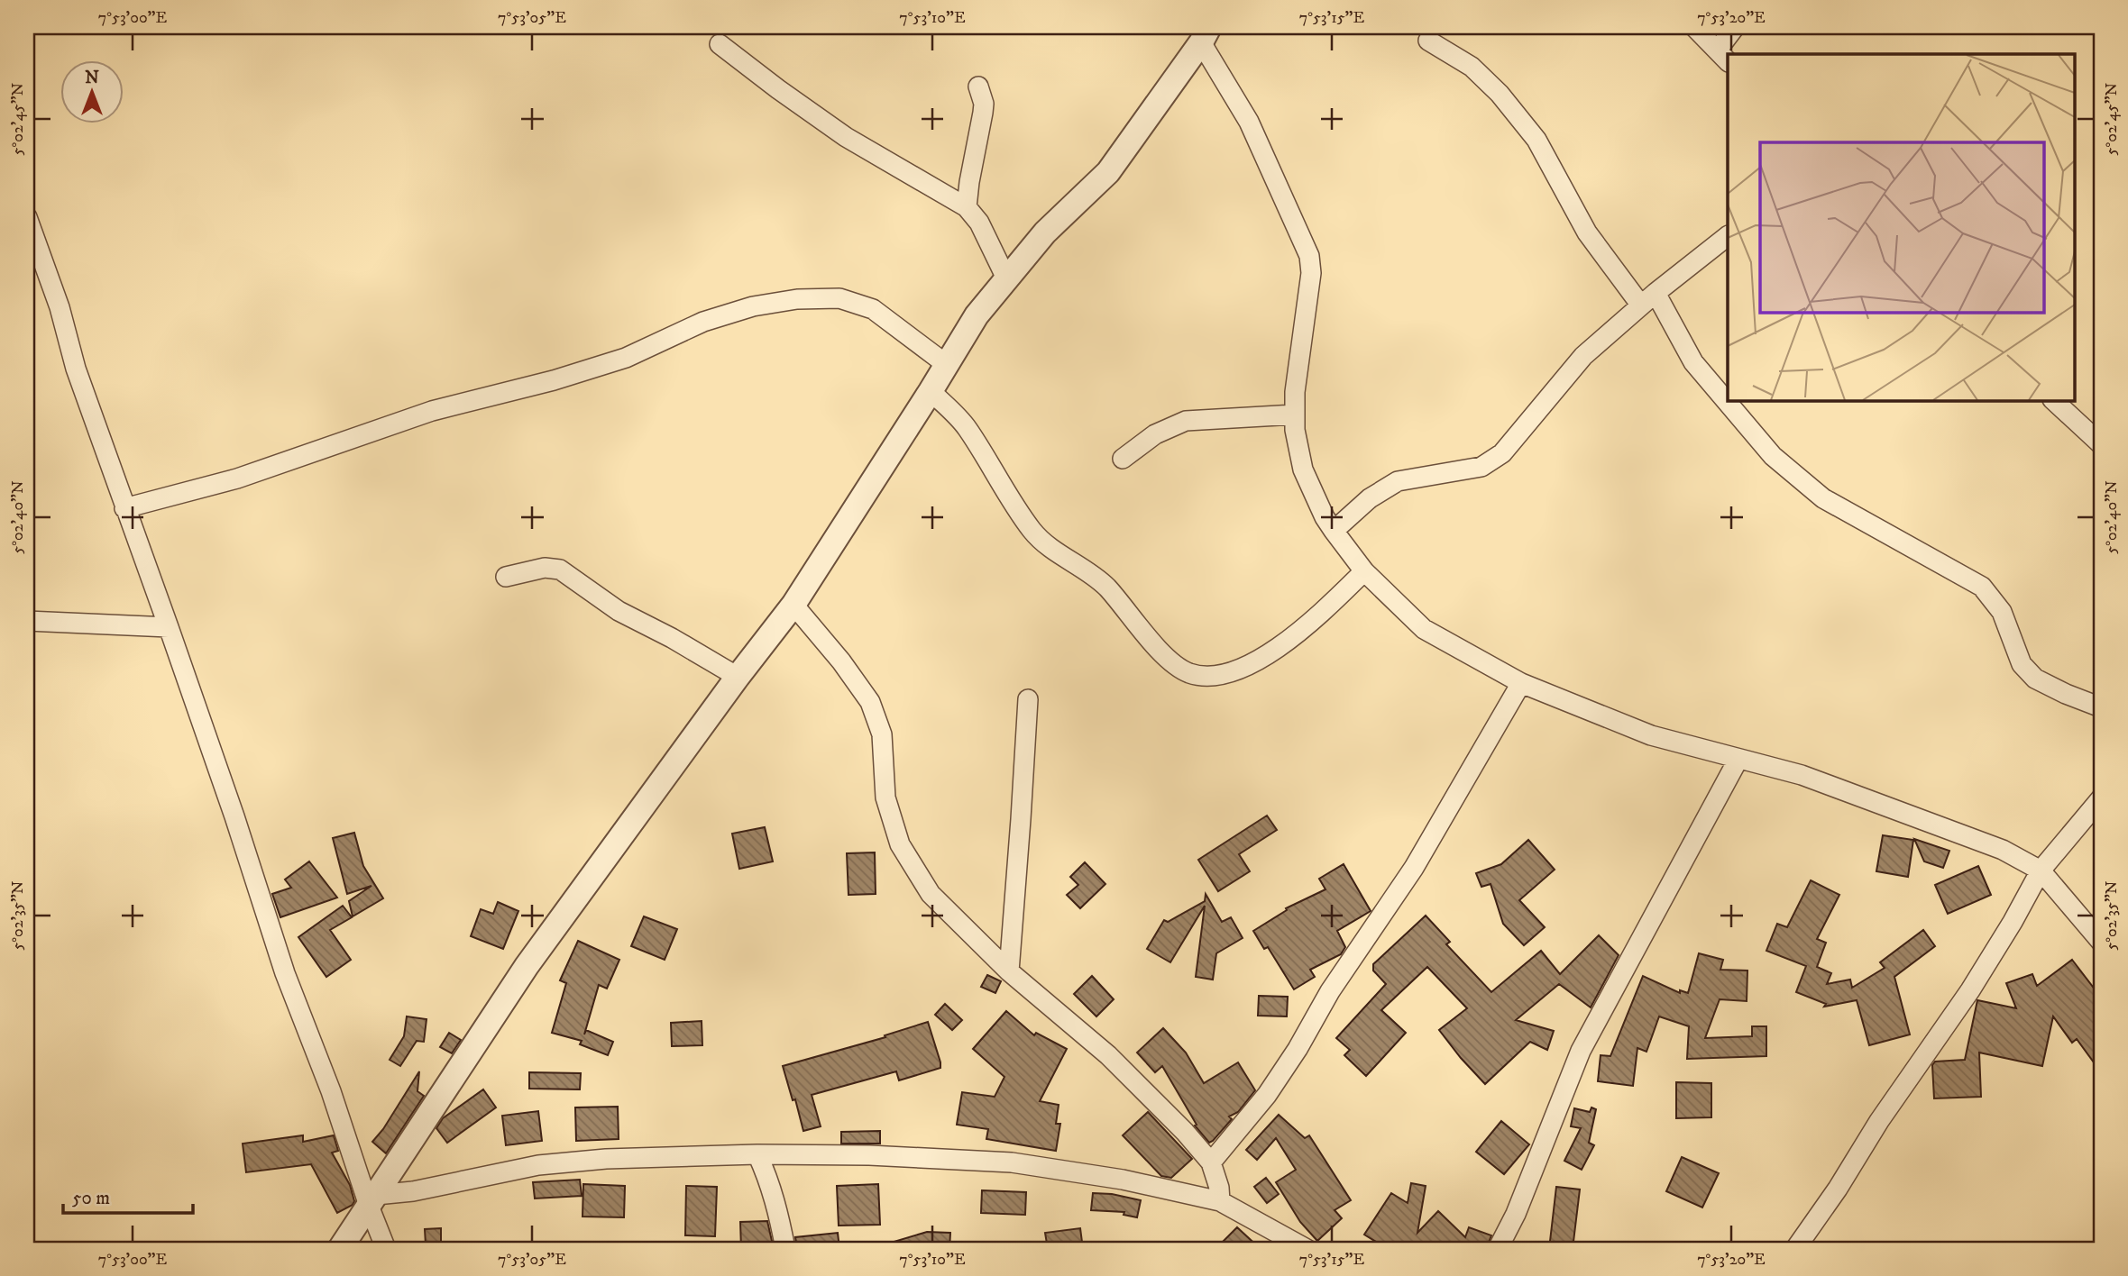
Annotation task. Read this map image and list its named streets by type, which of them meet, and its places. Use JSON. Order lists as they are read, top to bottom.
{
  "scale_bar": "50 m",
  "north": "top",
  "coordinates": [
    "7°53'00\"E",
    "7°53'05\"E",
    "7°53'10\"E",
    "7°53'15\"E",
    "7°53'20\"E",
    "5°02'45\"N",
    "5°02'40\"N",
    "5°02'35\"N"
  ]
}
